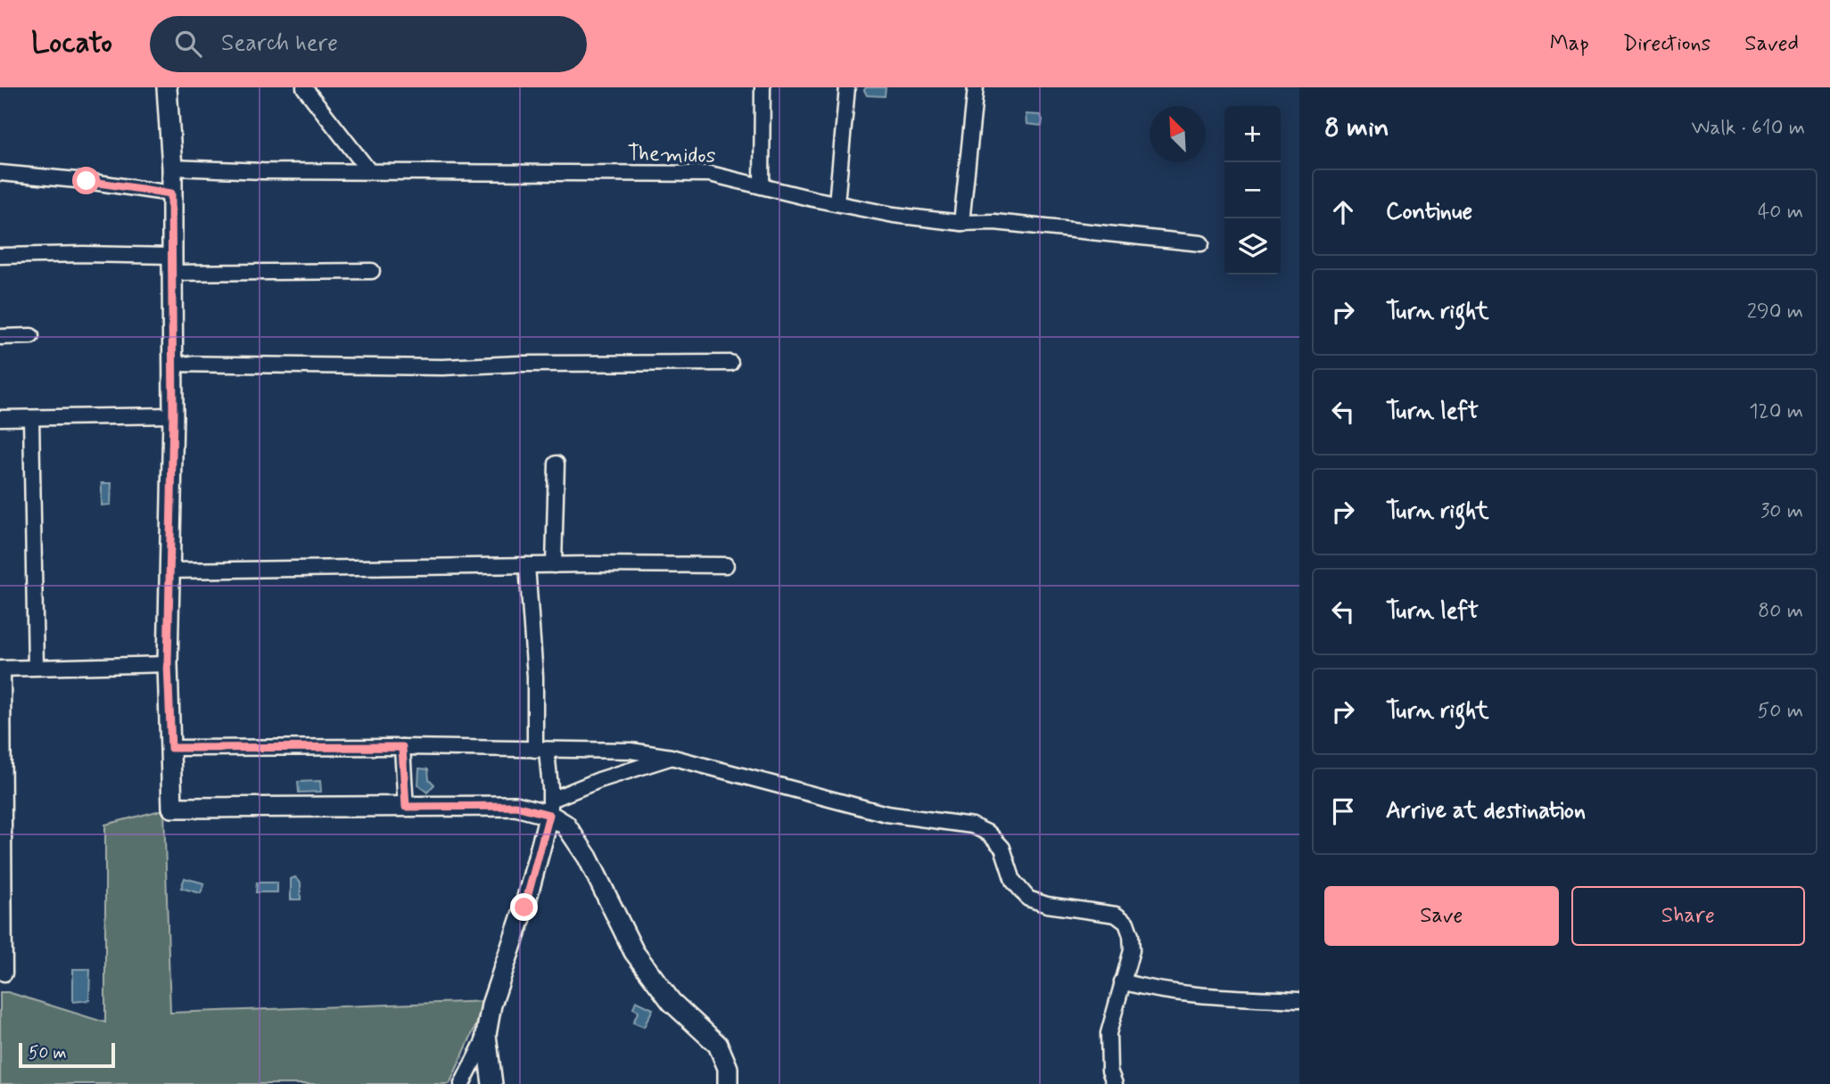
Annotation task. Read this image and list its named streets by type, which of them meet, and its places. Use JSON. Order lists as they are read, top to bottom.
{
  "streets": {
    "street": ["Themidos"]
  },
  "scale_bar": "50 m",
  "north": "top left",
  "page": {
    "header": "Locato",
    "search": "Search here",
    "nav": ["Map", "Directions", "Saved"],
    "heading": ["8 min", "Walk · 610 m"],
    "map_buttons": ["+", "−"],
    "list": [
      ["Continue", "40 m"],
      ["Turn right", "290 m"],
      ["Turn left", "120 m"],
      ["Turn right", "30 m"],
      ["Turn left", "80 m"],
      ["Turn right", "50 m"],
      "Arrive at destination"
    ],
    "buttons": ["Save", "Share"],
    "scale": "50 m"
  }
}
